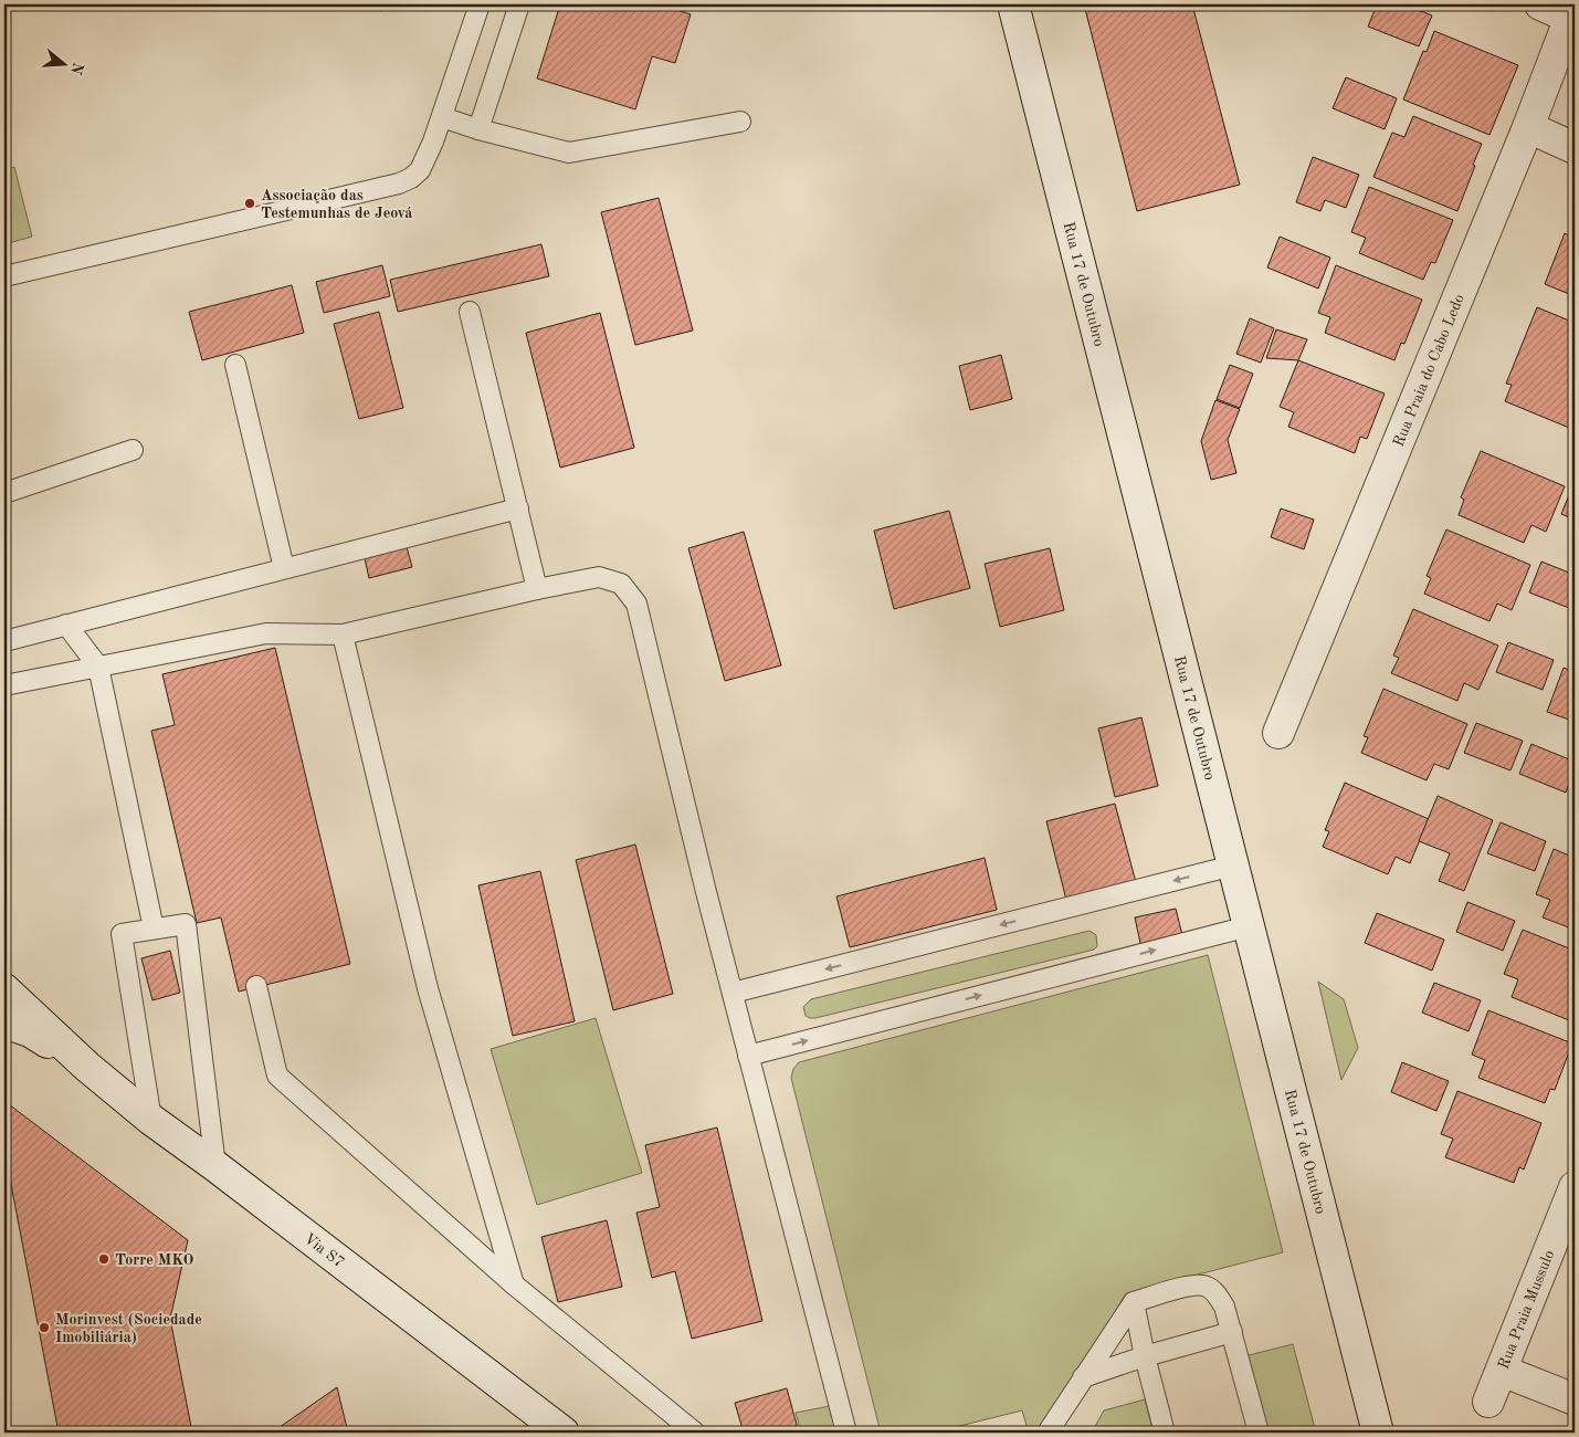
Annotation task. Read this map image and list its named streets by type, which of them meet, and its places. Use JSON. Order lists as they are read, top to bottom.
{
  "streets": {
    "street": [
      "Rua 17 de Outubro",
      "Rua Praia do Cabo Ledo",
      "Via S7",
      "Rua Praia Mussulo"
    ]
  },
  "places": ["Associação das Testemunhas de Jeová", "Torre MKO", "Morinvest (Sociedade Imobiliária)"],
  "north": "right"
}
